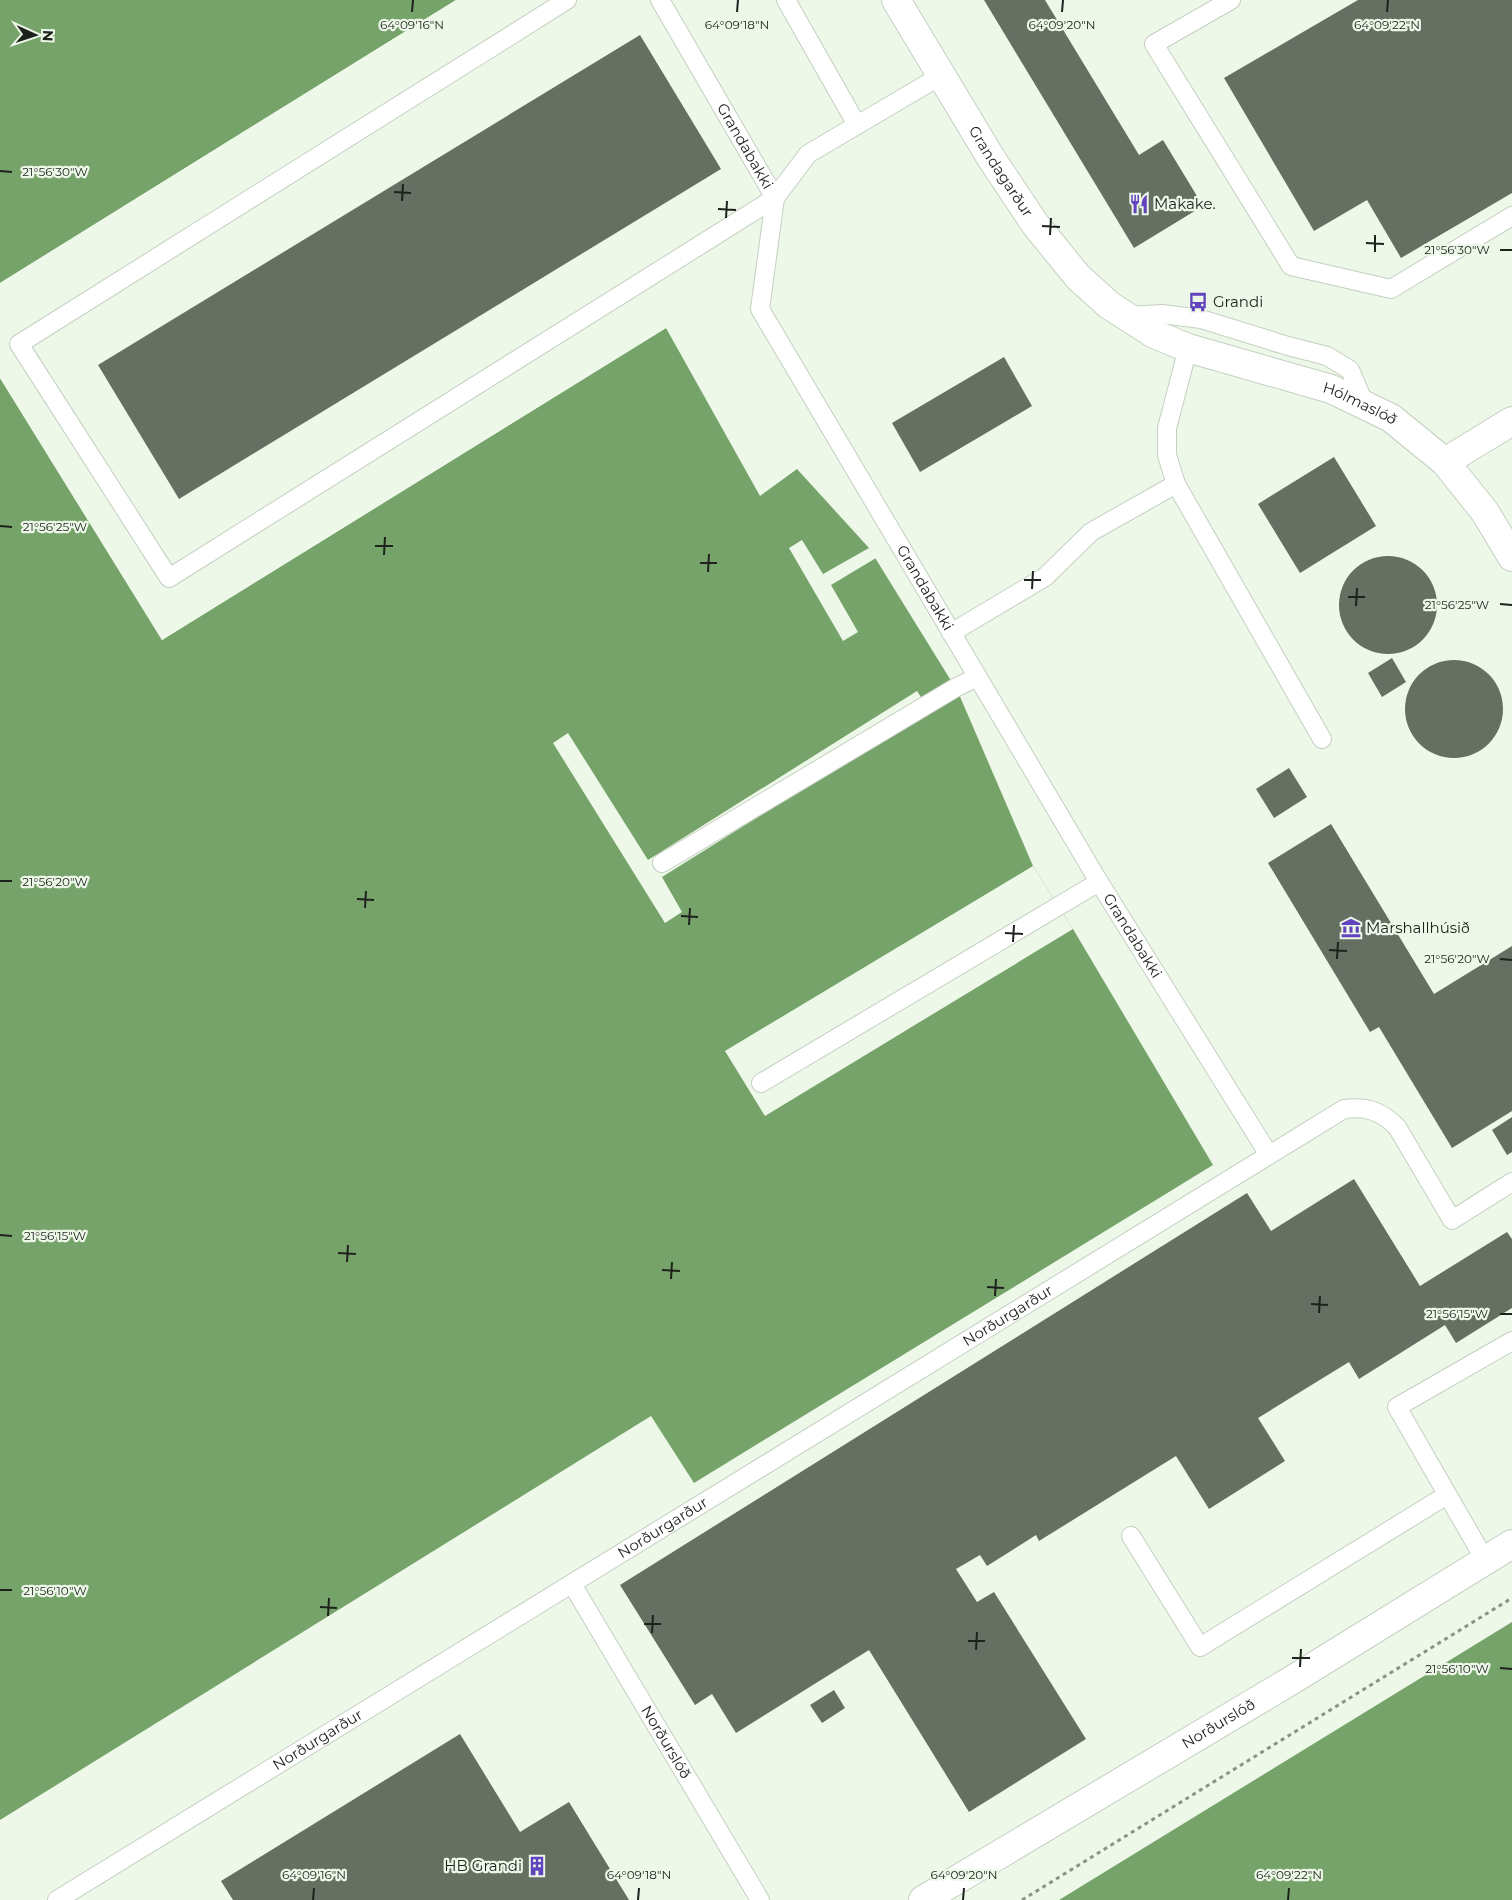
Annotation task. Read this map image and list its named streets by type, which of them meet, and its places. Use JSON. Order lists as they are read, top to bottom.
{
  "streets": {
    "street": ["Grandagarður", "Hólmaslóð", "Norðurslóð"],
    "lane": ["Grandabakki", "Norðurgarður"]
  },
  "crossings": [
    ["Grandabakki", "Norðurgarður"],
    ["Grandagarður", "Hólmaslóð"],
    ["Norðurgarður", "Norðurslóð"]
  ],
  "places": {
    "restaurant": ["Makake."],
    "bus stop": ["Grandi"],
    "museum": ["Marshallhúsið"],
    "building": ["HB Grandi"]
  },
  "north": "right",
  "coordinates": [
    "64°09'16\"N",
    "64°09'18\"N",
    "64°09'20\"N",
    "64°09'22\"N",
    "21°56'30\"W",
    "21°56'25\"W",
    "21°56'20\"W",
    "21°56'15\"W",
    "21°56'10\"W"
  ]
}
